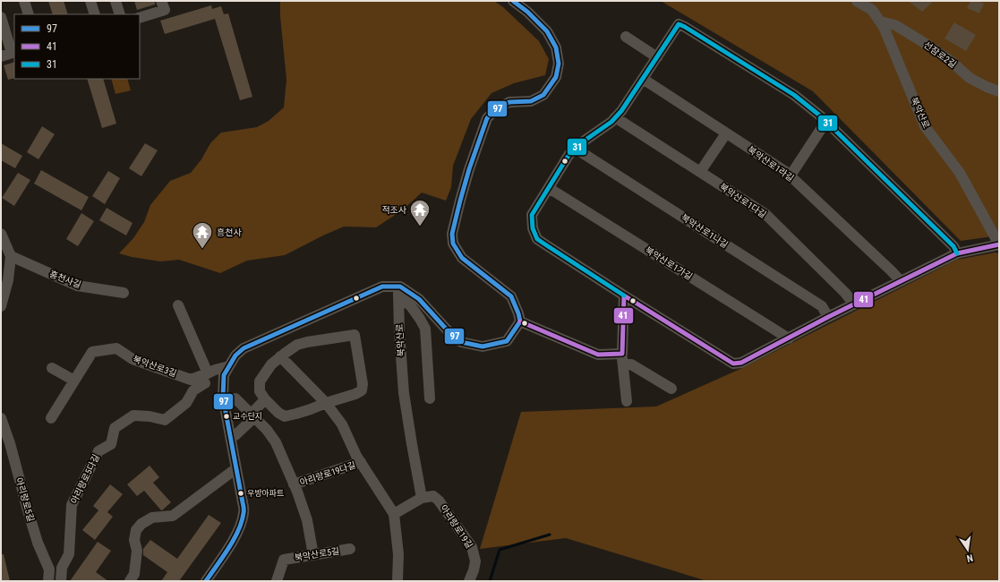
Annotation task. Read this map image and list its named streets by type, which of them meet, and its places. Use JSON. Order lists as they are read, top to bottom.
{
  "streets": {
    "street": [
      "선잠로2길",
      "북악산로",
      "북악산로1라길",
      "북악산로1다길",
      "북악산로1나길",
      "북악산로1가길",
      "흥천사길",
      "북악산로3길",
      "아리랑로19다길",
      "아리랑로5다길",
      "아리랑로5길",
      "아리랑로19길",
      "북악산로5길"
    ]
  },
  "crossings": [
    ["선잠로2길", "북악산로"],
    ["북악산로", "아리랑로19길"],
    ["북악산로3길", "아리랑로5다길"]
  ],
  "places": {
    "temple": ["적조사", "흥천사"],
    "other": ["교수단지", "우방아파트"]
  },
  "lines": ["transit line 97", "transit line 31", "transit line 41"],
  "legend": ["97", "41", "31"],
  "north": "bottom"
}
